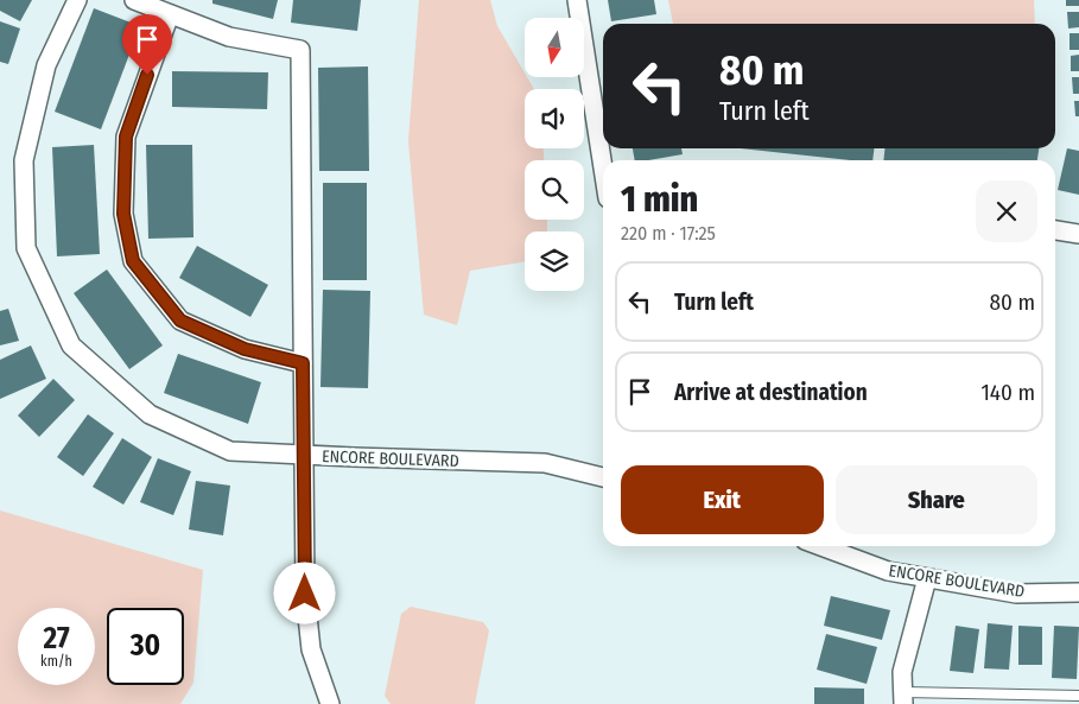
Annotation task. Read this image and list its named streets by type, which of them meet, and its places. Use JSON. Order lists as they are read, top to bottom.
{
  "streets": {
    "street": ["ENCORE BOULEVARD"]
  },
  "north": "bottom",
  "page": {
    "turn": ["80 m", "Turn left"],
    "heading": ["1 min", "220 m · 17:25"],
    "list": [
      {
        "name": "Turn left",
        "value": "80 m"
      },
      {
        "name": "Arrive at destination",
        "value": "140 m"
      }
    ],
    "buttons": ["Exit", "Share"],
    "speed": "27 km/h",
    "limit": "30"
  }
}
